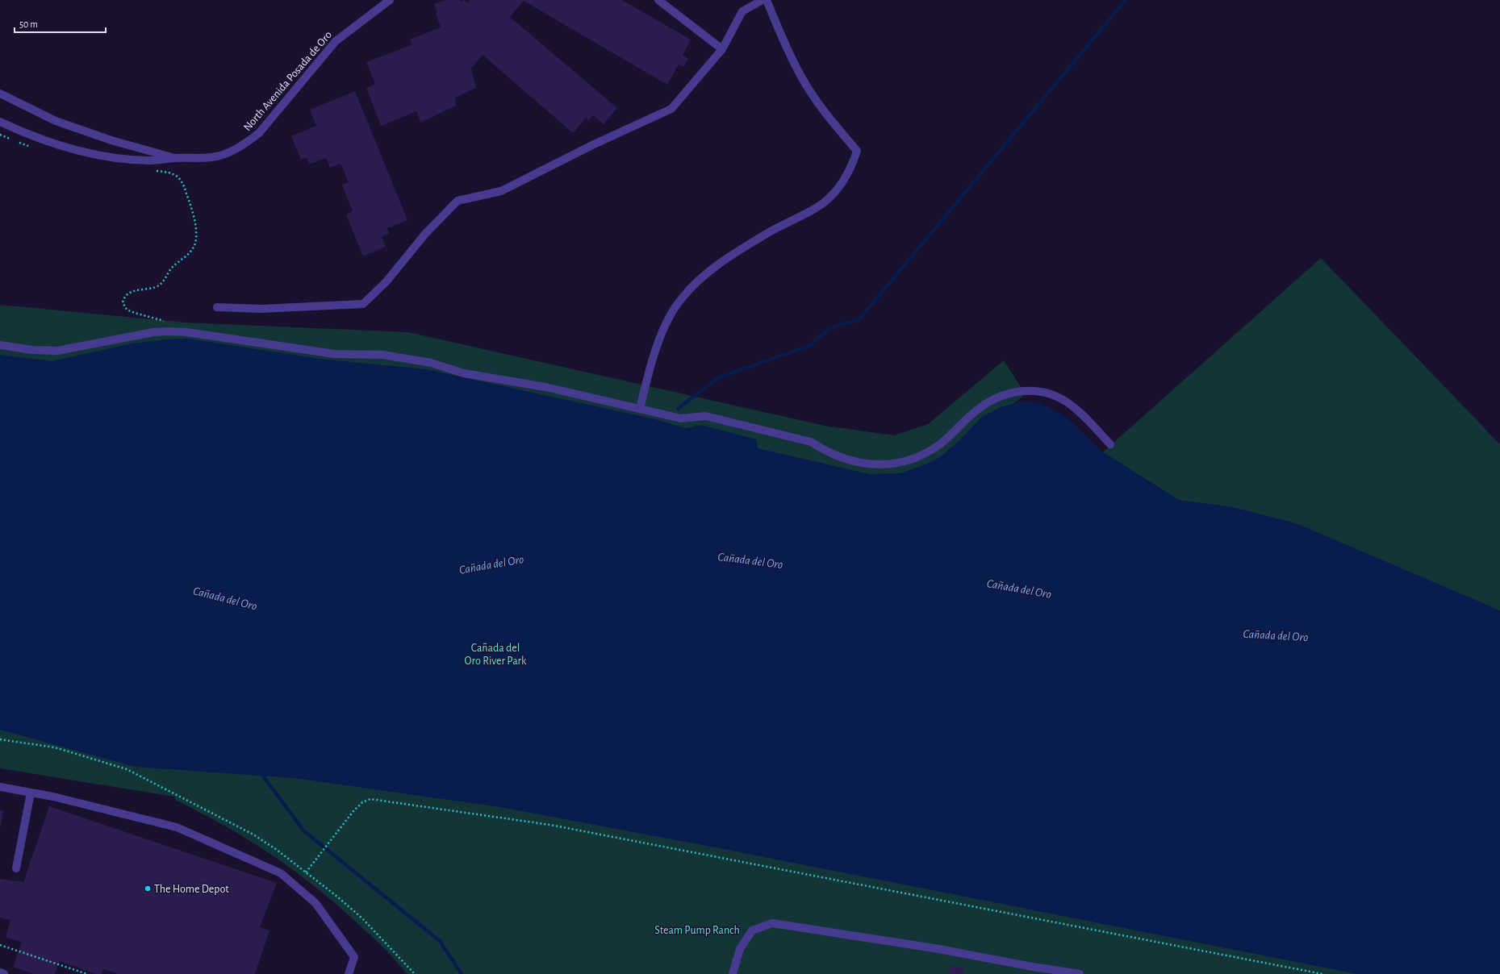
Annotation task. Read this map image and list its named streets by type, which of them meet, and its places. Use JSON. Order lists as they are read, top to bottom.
{
  "streets": {
    "street": ["North Avenida Posada de Oro"]
  },
  "water": ["Cañada del Oro"],
  "parks": ["Cañada del Oro River Park", "Steam Pump Ranch"],
  "places": ["The Home Depot"],
  "scale_bar": "50 m"
}
